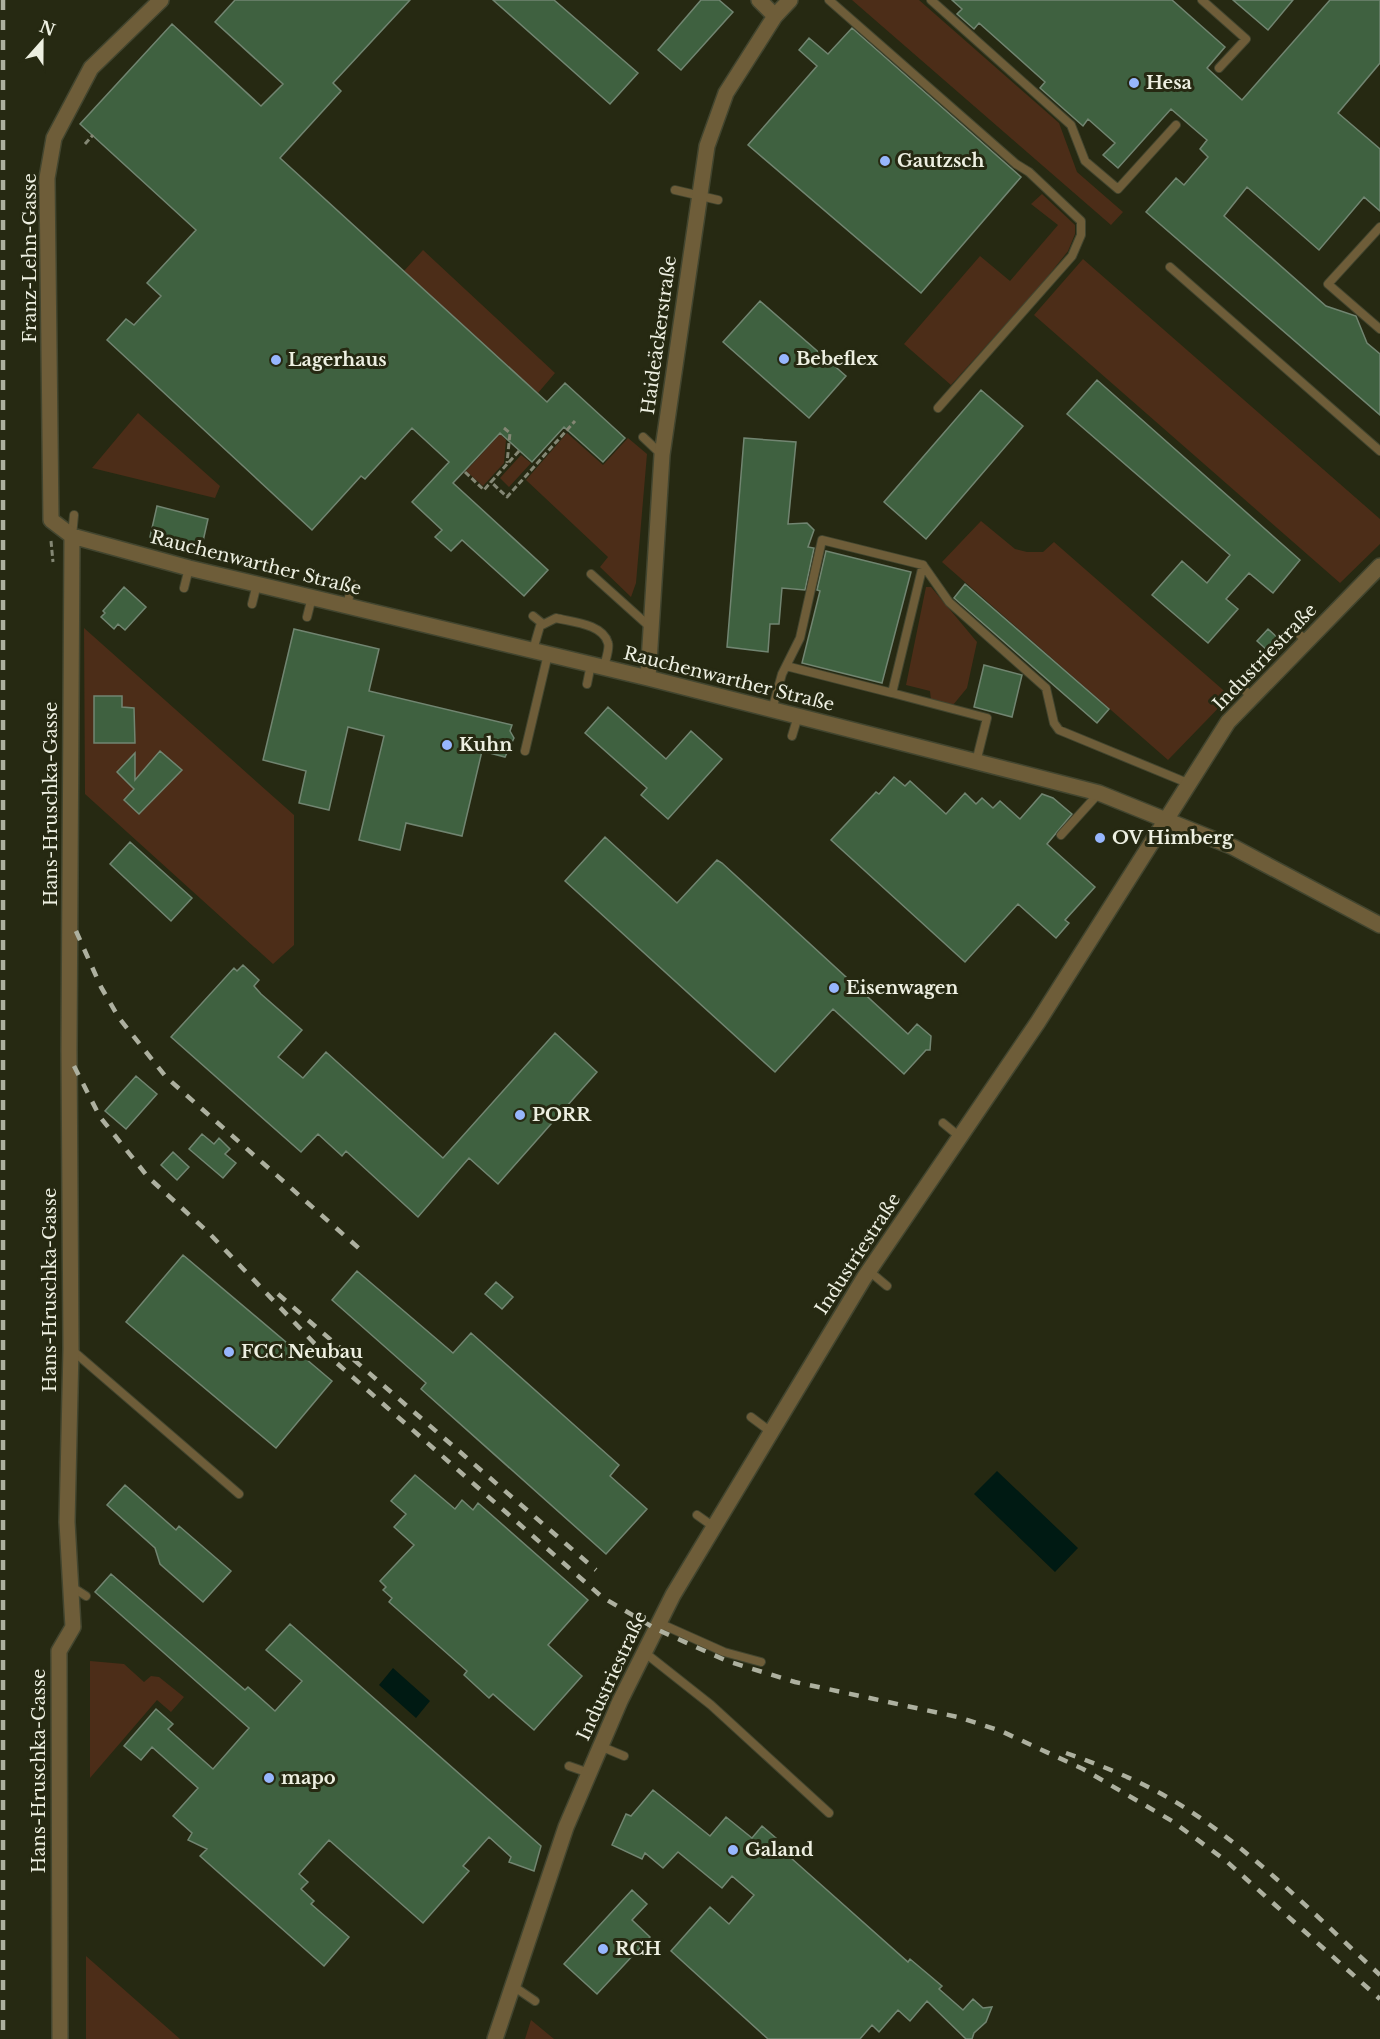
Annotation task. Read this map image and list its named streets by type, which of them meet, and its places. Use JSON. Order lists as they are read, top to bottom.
{
  "streets": {
    "street": [
      "Franz-Lehn-Gasse",
      "Haideäckerstraße",
      "Rauchenwarther Straße",
      "Industriestraße",
      "Hans-Hruschka-Gasse"
    ]
  },
  "crossings": [
    ["Franz-Lehn-Gasse", "Rauchenwarther Straße"],
    ["Haideäckerstraße", "Rauchenwarther Straße"],
    ["Rauchenwarther Straße", "Industriestraße"],
    ["Rauchenwarther Straße", "Hans-Hruschka-Gasse"]
  ],
  "places": [
    "Hesa",
    "Gautzsch",
    "Bebeflex",
    "Lagerhaus",
    "Kuhn",
    "OV Himberg",
    "Eisenwagen",
    "PORR",
    "FCC Neubau",
    "mapo",
    "Galand",
    "RCH"
  ],
  "north": "top"
}
